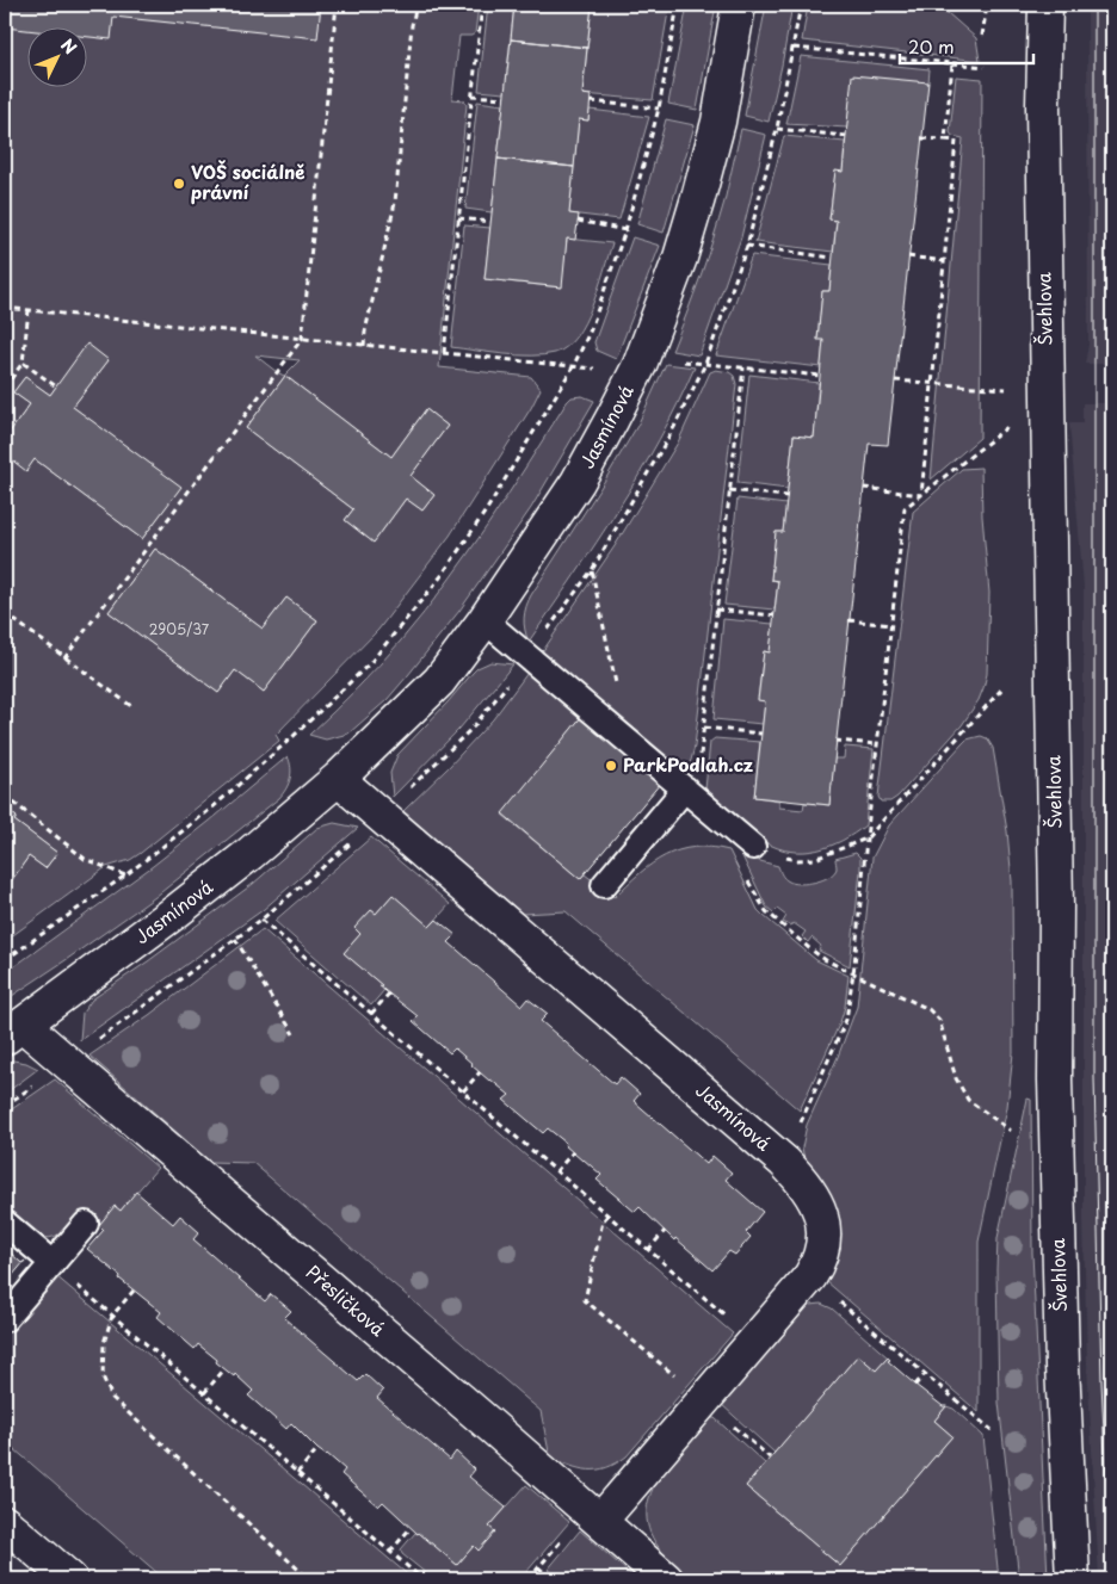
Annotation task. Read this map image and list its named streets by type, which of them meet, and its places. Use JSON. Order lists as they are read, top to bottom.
{
  "streets": {
    "street": ["Švehlova", "Jasmínová", "Přesličková"]
  },
  "crossings": [
    ["Jasmínová", "Přesličková"]
  ],
  "places": ["VOŠ sociálně právní", "ParkPodlah.cz"],
  "house_numbers": ["2905/37"],
  "scale_bar": "20 m",
  "north": "top right"
}
